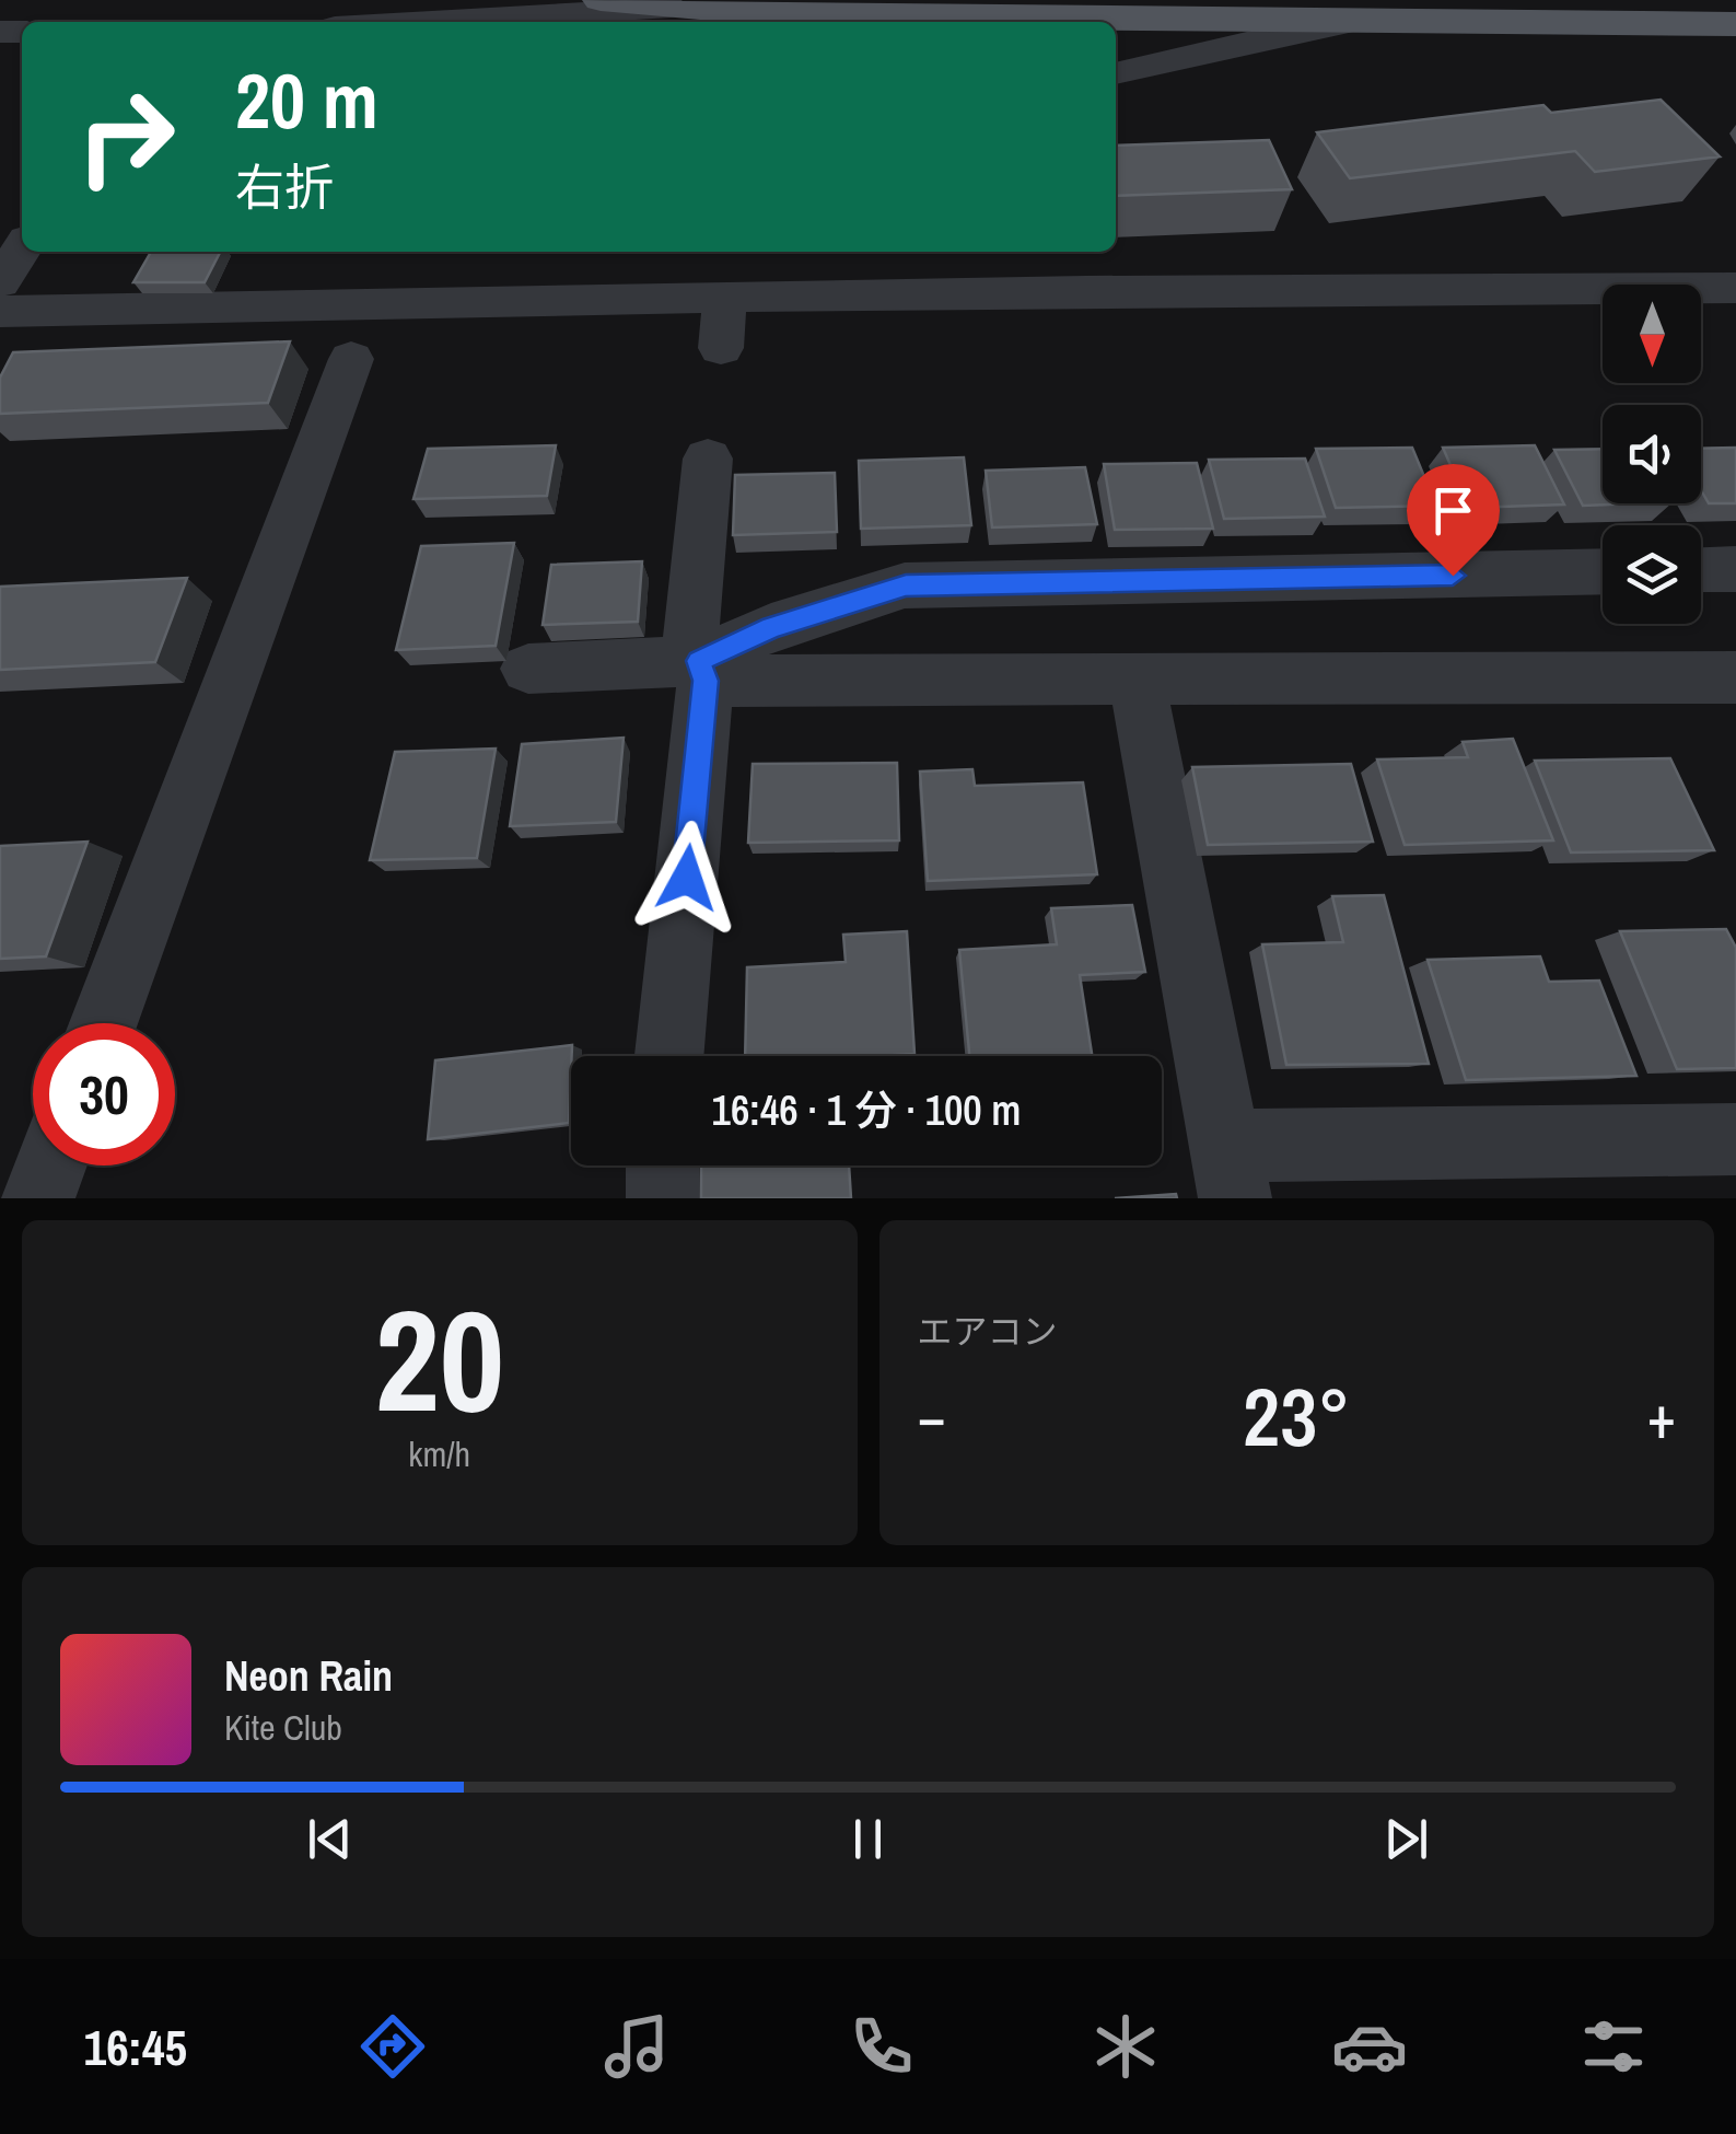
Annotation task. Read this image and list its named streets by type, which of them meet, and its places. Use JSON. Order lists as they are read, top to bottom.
{
  "north": "bottom",
  "page": {
    "turn": ["20 m", "右折"],
    "limit": "30",
    "trip": "16:46 · 1 分 · 100 m",
    "tile": [
      ["20", "km/h"],
      "エアコン"
    ],
    "heat": ["−", "23°", "+"],
    "song": ["Neon Rain", "Kite Club"],
    "tabs": "16:45"
  }
}
